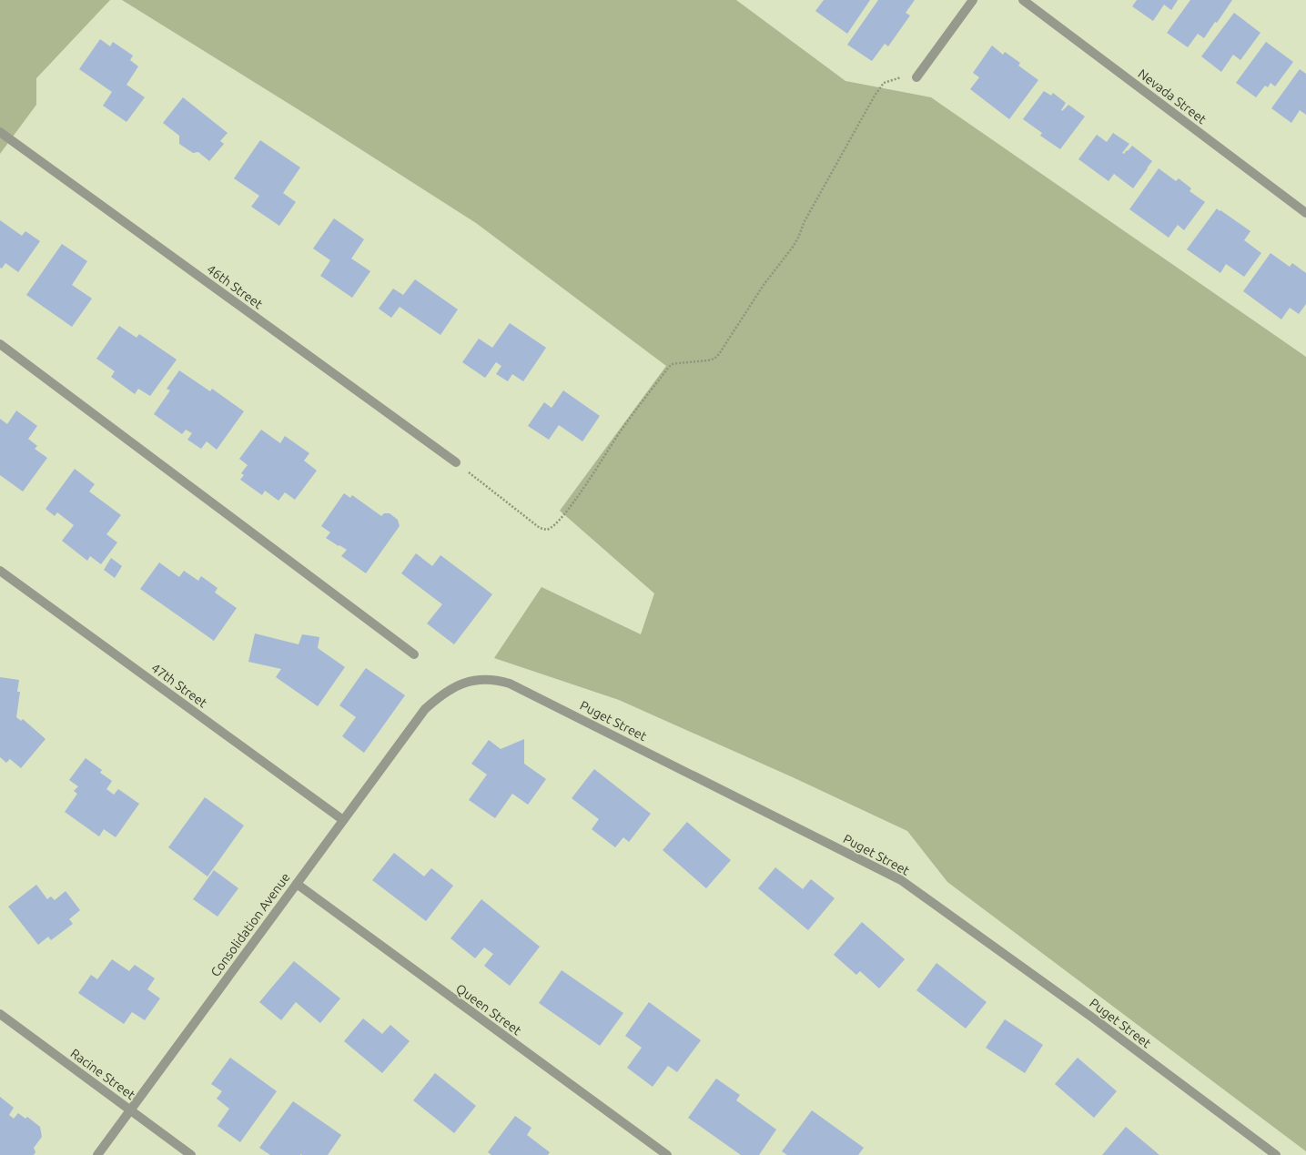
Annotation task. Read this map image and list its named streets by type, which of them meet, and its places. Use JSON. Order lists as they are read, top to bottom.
{
  "streets": {
    "street": [
      "Nevada Street",
      "46th Street",
      "47th Street",
      "Puget Street",
      "Consolidation Avenue",
      "Queen Street",
      "Racine Street"
    ]
  },
  "crossings": [
    ["47th Street", "Consolidation Avenue"],
    ["Puget Street", "Consolidation Avenue"],
    ["Consolidation Avenue", "Queen Street"],
    ["Consolidation Avenue", "Racine Street"]
  ]
}
